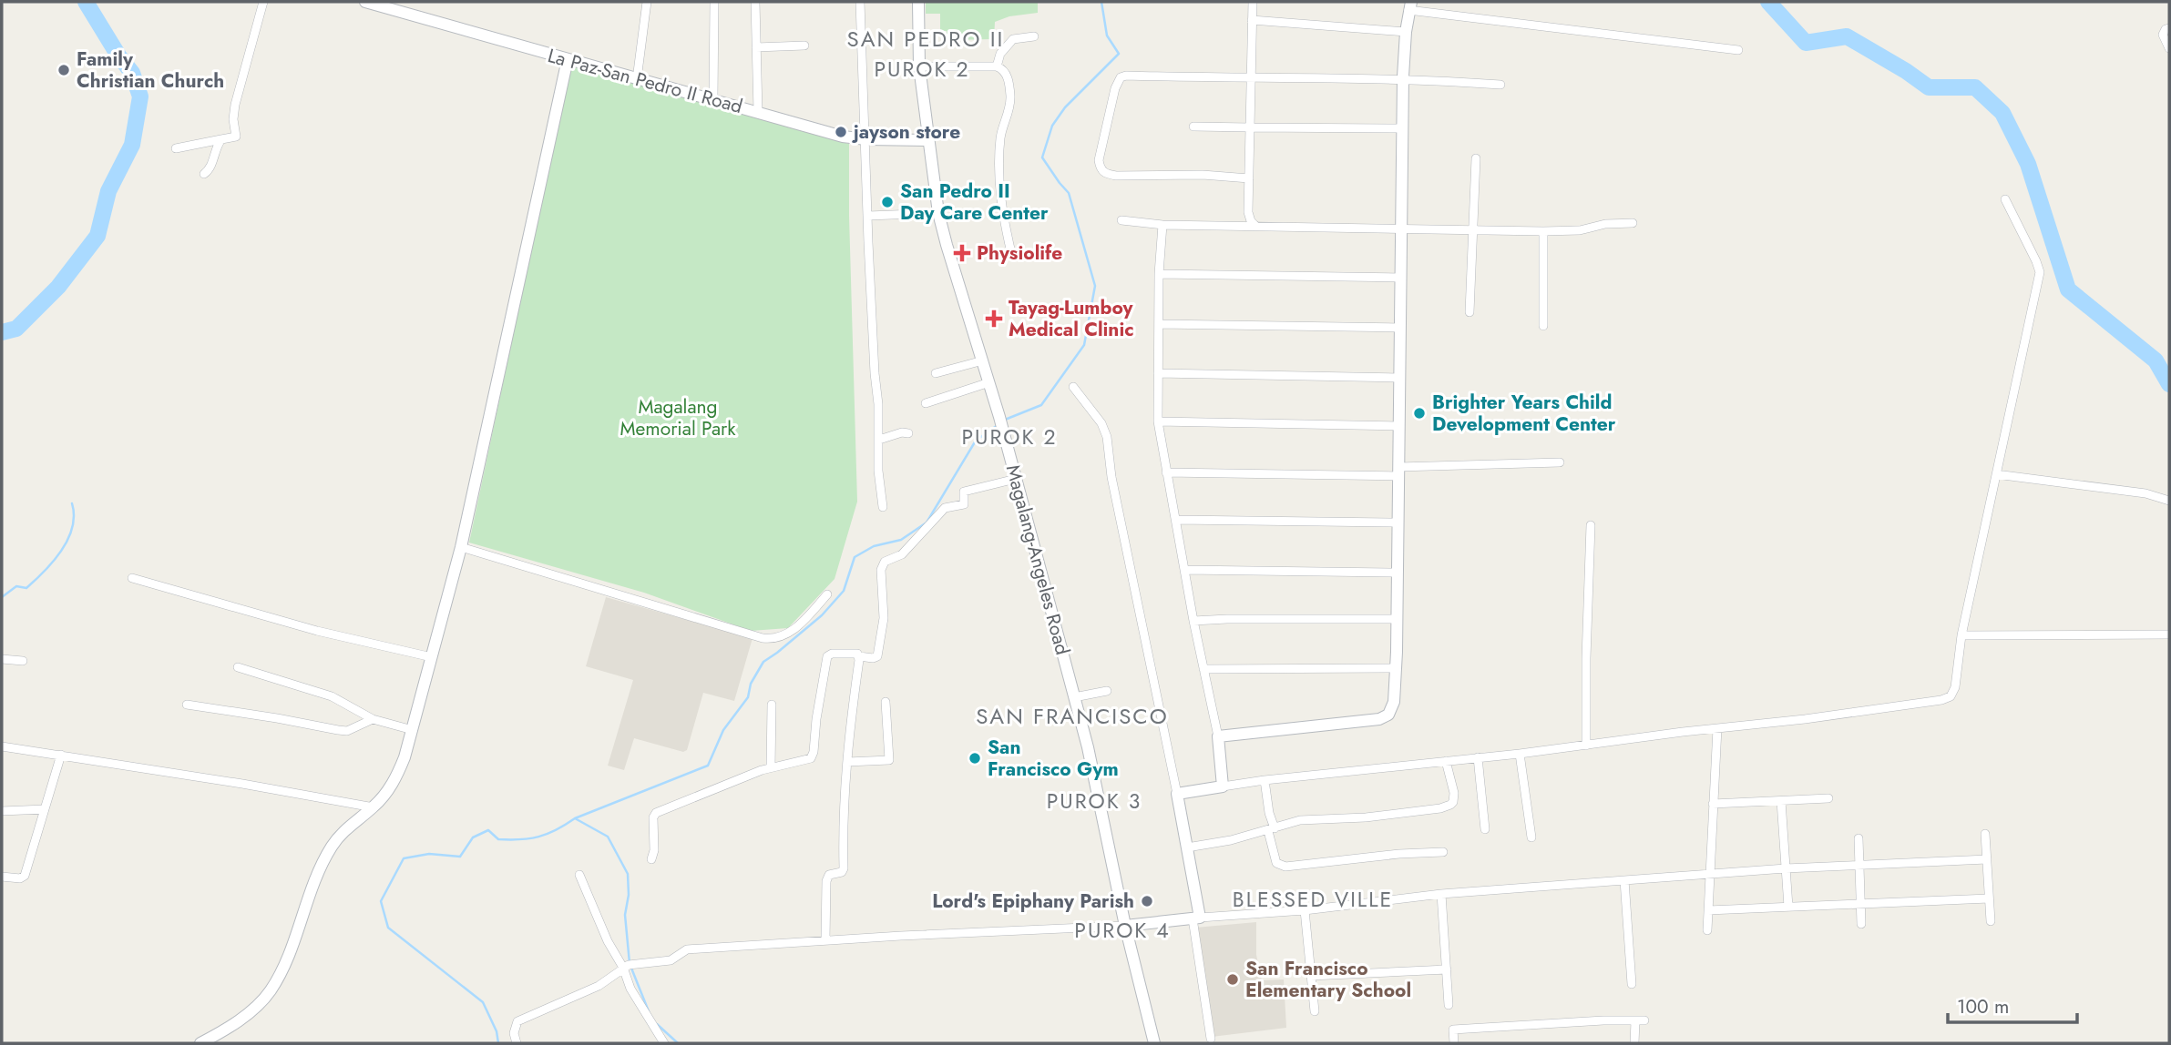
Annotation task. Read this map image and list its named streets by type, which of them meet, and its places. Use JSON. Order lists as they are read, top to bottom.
{
  "streets": {
    "street": ["La Paz-San Pedro II Road", "Magalang-Angeles Road"]
  },
  "crossings": [
    ["La Paz-San Pedro II Road", "Magalang-Angeles Road"]
  ],
  "districts": [
    "SAN PEDRO II",
    "PUROK 2",
    "PUROK 2",
    "SAN FRANCISCO",
    "PUROK 3",
    "BLESSED VILLE",
    "PUROK 4"
  ],
  "parks": ["Magalang Memorial Park"],
  "places": {
    "other": [
      "Family Christian Church",
      "jayson store",
      "San Pedro II Day Care Center",
      "Brighter Years Child Development Center",
      "San Francisco Gym",
      "Lord's Epiphany Parish",
      "San Francisco Elementary School"
    ],
    "health": ["Physiolife", "Tayag-Lumboy Medical Clinic"]
  },
  "scale_bar": "100 m"
}
